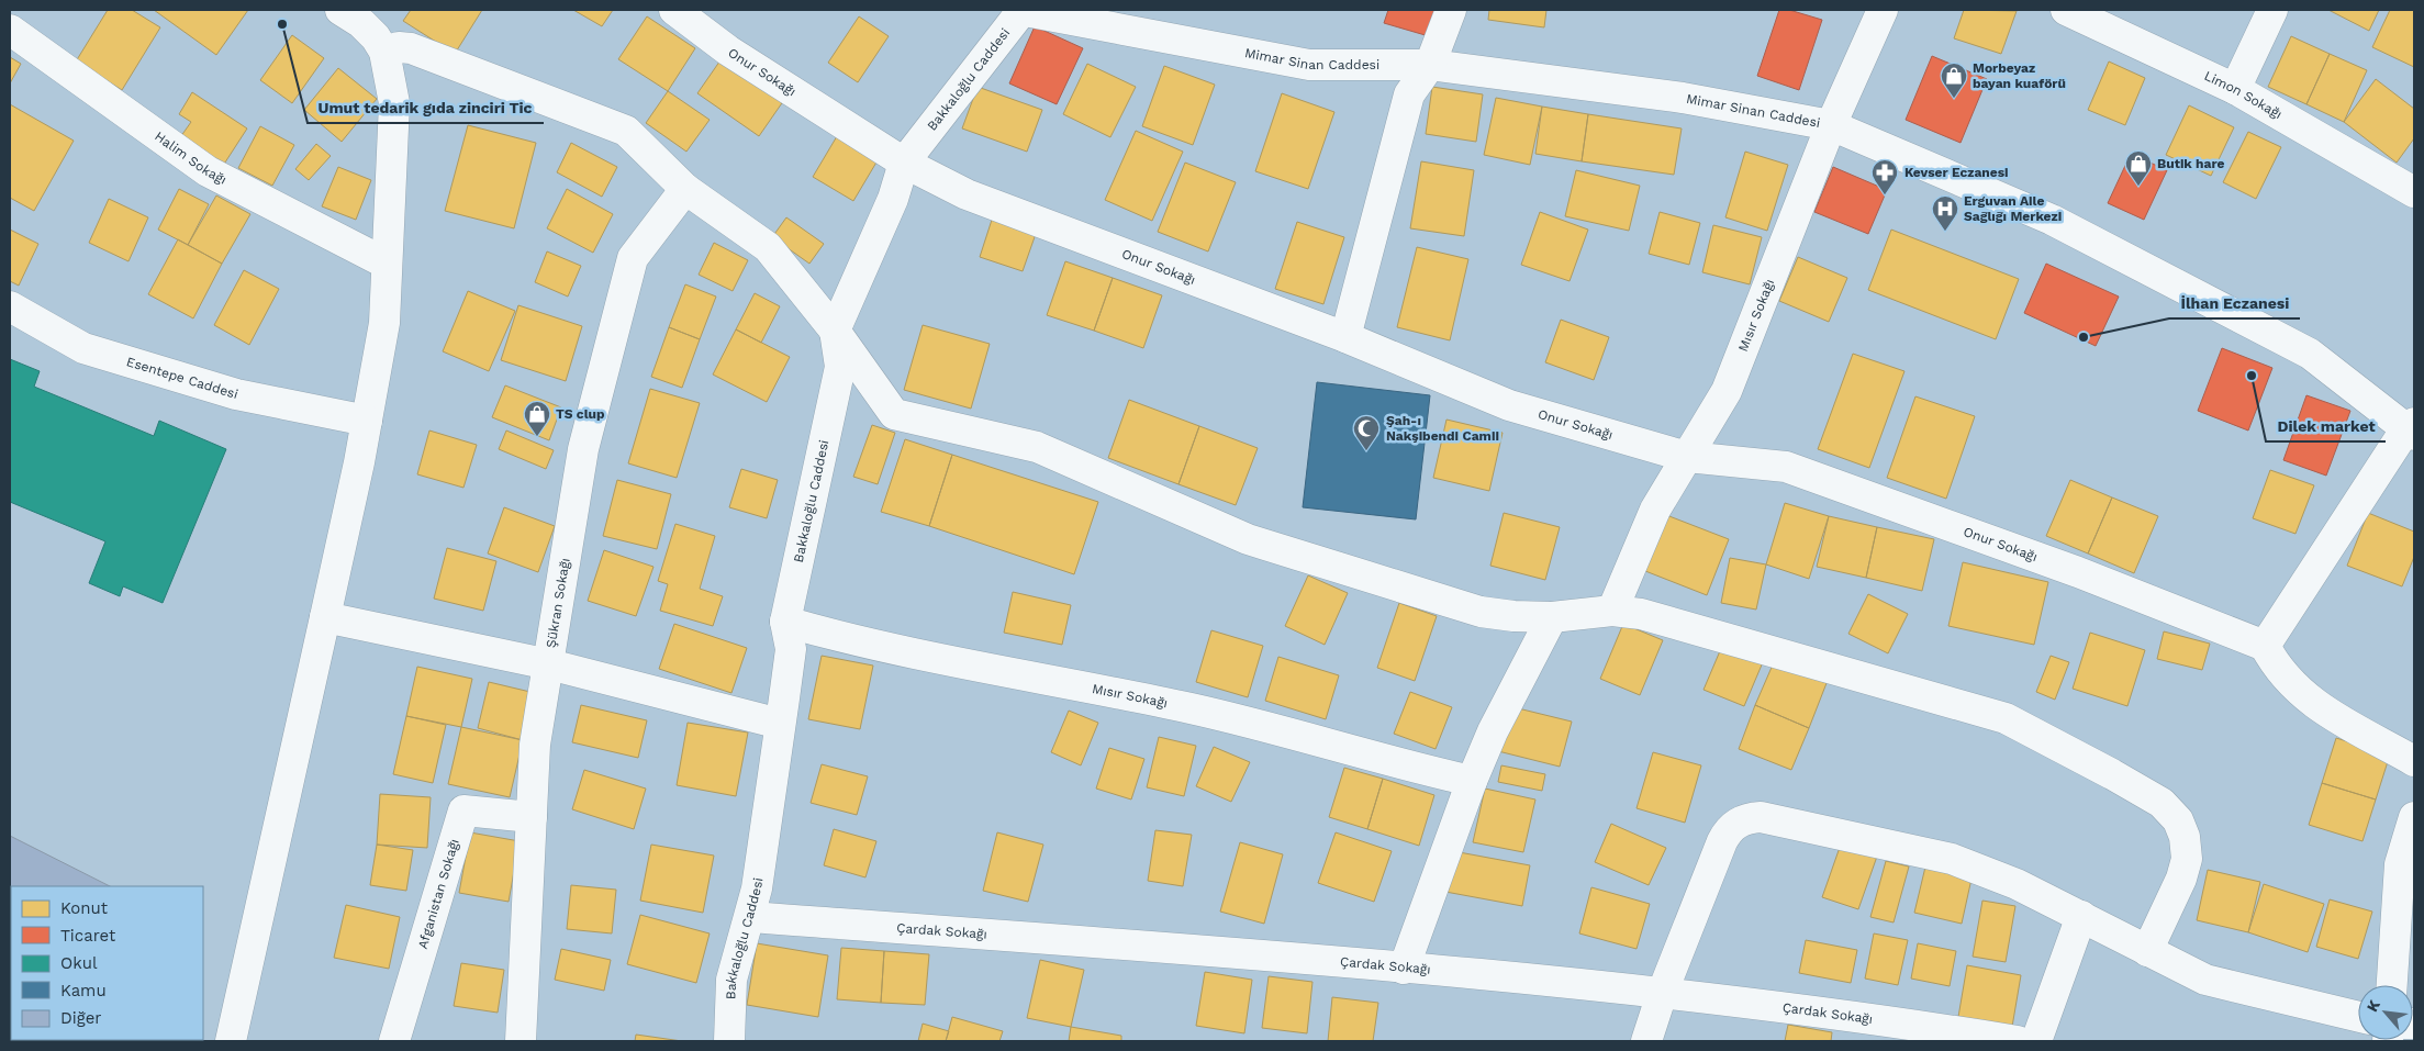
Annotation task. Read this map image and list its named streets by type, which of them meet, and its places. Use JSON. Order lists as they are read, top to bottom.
{
  "streets": {
    "street": [
      "Mimar Sinan Caddesi",
      "Onur Sokağı",
      "Bakkaloğlu Caddesi",
      "Limon Sokağı",
      "Halim Sokağı",
      "Mısır Sokağı",
      "Esentepe Caddesi",
      "Şükran Sokağı",
      "Afganistan Sokağı",
      "Çardak Sokağı"
    ]
  },
  "crossings": [
    ["Mimar Sinan Caddesi", "Bakkaloğlu Caddesi"],
    ["Mimar Sinan Caddesi", "Mısır Sokağı"],
    ["Onur Sokağı", "Bakkaloğlu Caddesi"],
    ["Onur Sokağı", "Mısır Sokağı"],
    ["Bakkaloğlu Caddesi", "Mısır Sokağı"],
    ["Bakkaloğlu Caddesi", "Çardak Sokağı"],
    ["Şükran Sokağı", "Afganistan Sokağı"]
  ],
  "places": {
    "other": ["Umut tedarik gıda zinciri Tic", "İlhan Eczanesi", "Dilek market"],
    "shop": ["Morbeyaz bayan kuaförü", "Butik hare", "TS clup"],
    "pharmacy": ["Kevser Eczanesi"],
    "hospital": ["Erguvan Aile Sağlığı Merkezi"],
    "mosque": ["Şah-ı Nakşibendi Camii"]
  },
  "legend": [
    "Konut",
    "Ticaret",
    "Okul",
    "Kamu",
    "Diğer"
  ],
  "north": "top left"
}
